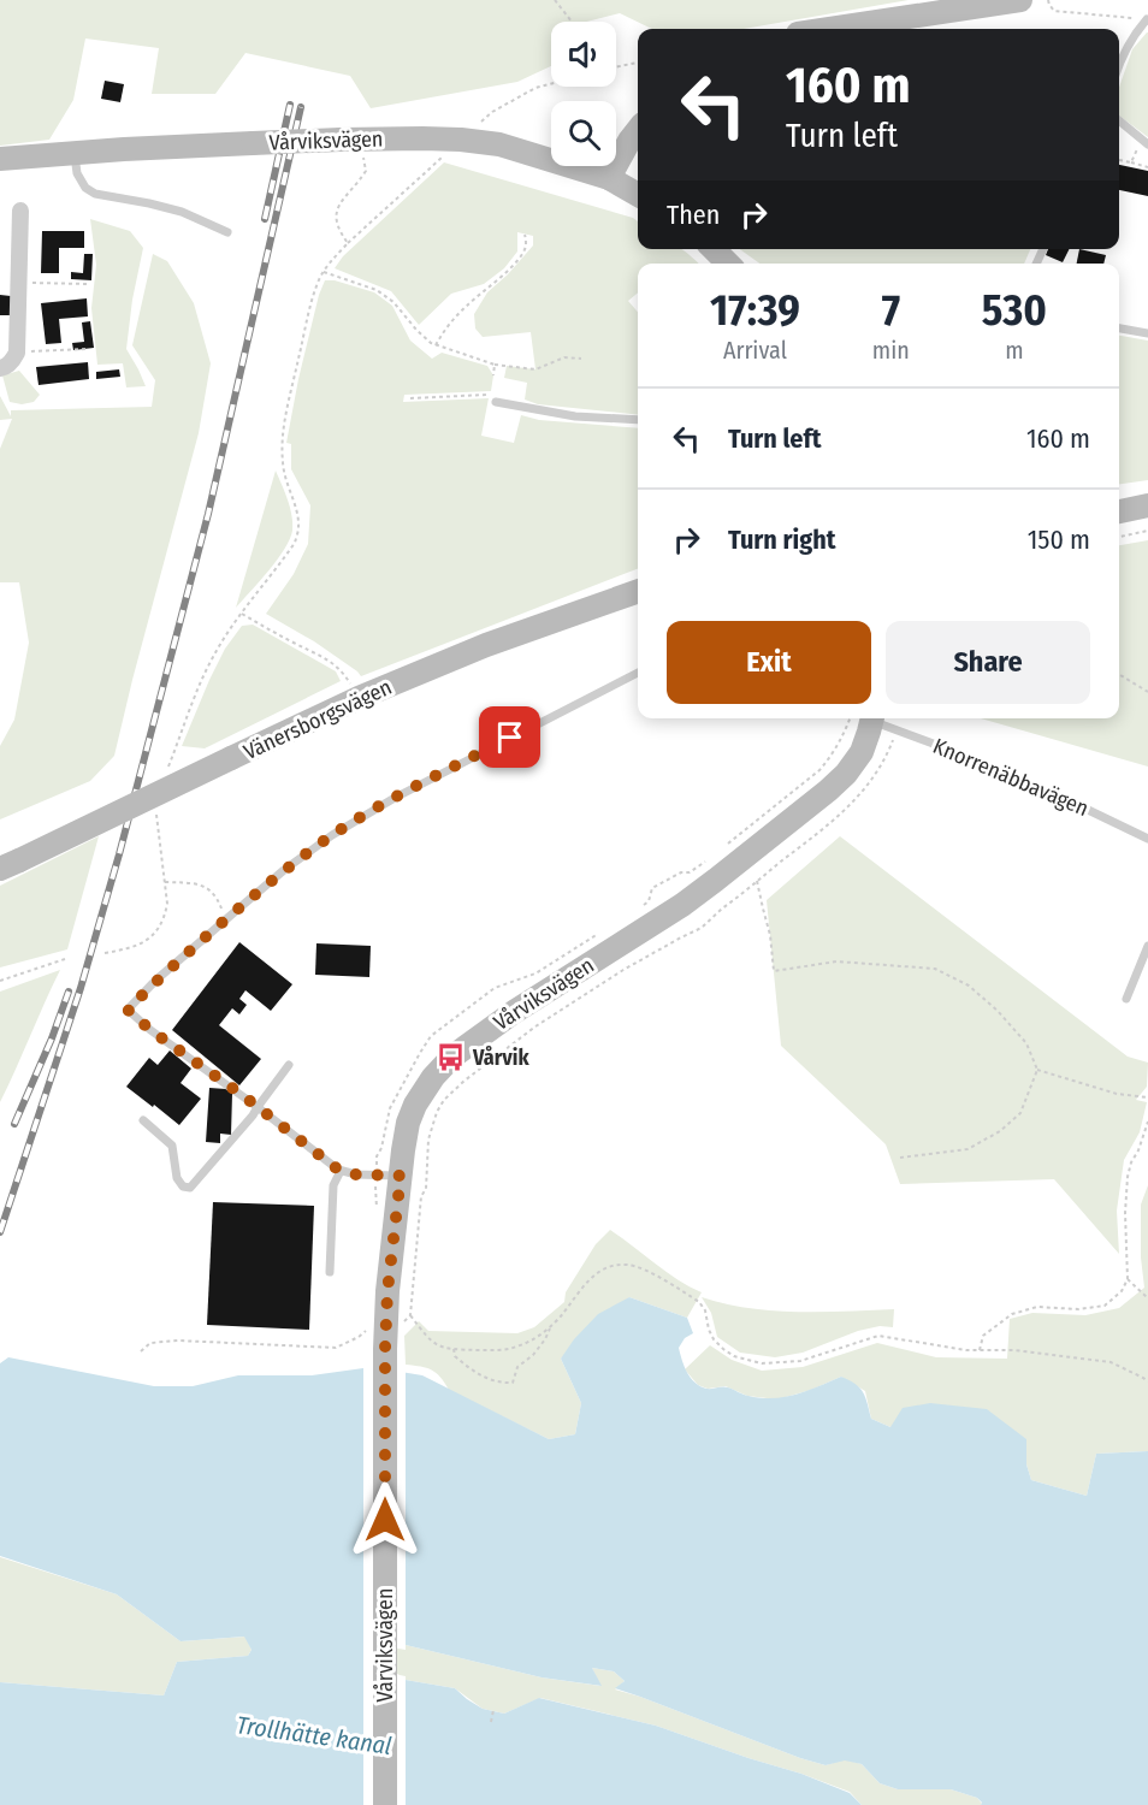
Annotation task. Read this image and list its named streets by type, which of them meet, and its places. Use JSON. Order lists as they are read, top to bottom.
{
  "streets": {
    "street": ["Vårviksvägen", "Vänersborgsvägen"],
    "lane": ["Knorrenäbbavägen"]
  },
  "water": ["Trollhätte kanal"],
  "places": {
    "bus stop": ["Vårvik"]
  },
  "page": {
    "turn": ["160 m", "Turn left"],
    "then": "Then",
    "eta": [
      "17:39",
      "Arrival",
      "7",
      "min",
      "530",
      "m"
    ],
    "list": [
      {
        "name": "Turn left",
        "value": "160 m"
      },
      {
        "name": "Turn right",
        "value": "150 m"
      }
    ],
    "buttons": ["Exit", "Share"]
  }
}
